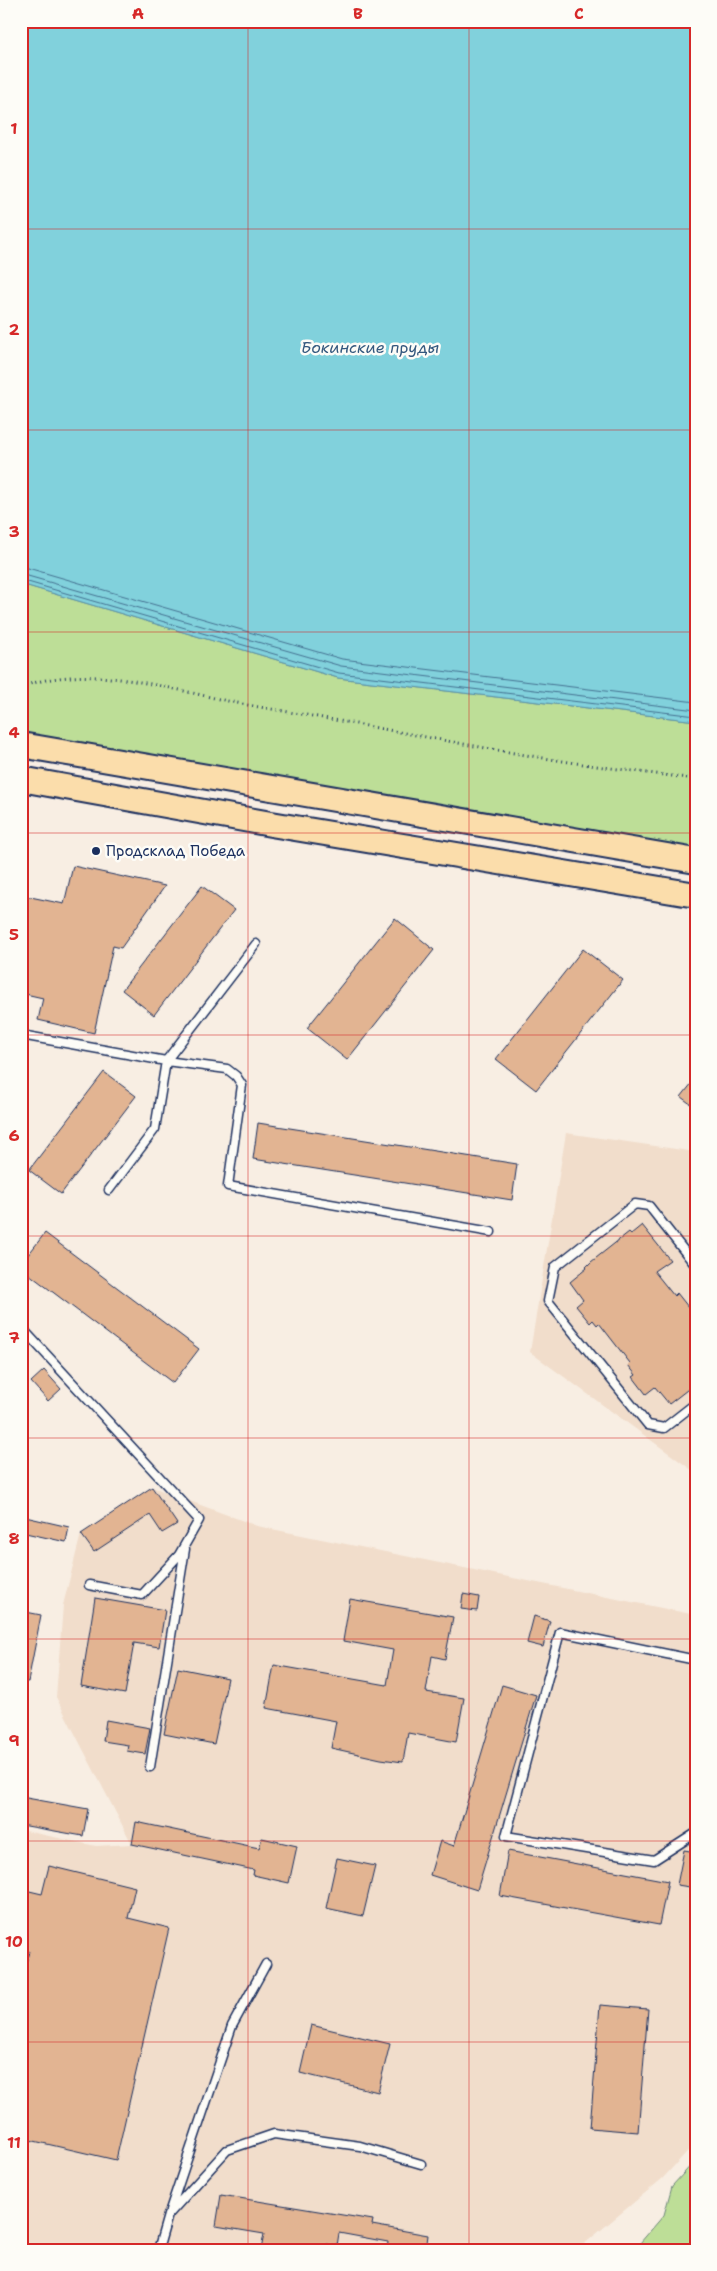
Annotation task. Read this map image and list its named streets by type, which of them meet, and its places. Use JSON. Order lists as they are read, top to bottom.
{
  "water": ["Бокинские пруды"],
  "places": ["Продсклад Победа"],
  "grid": {
    "columns": ["A", "B", "C"],
    "rows": [
      "1",
      "2",
      "3",
      "4",
      "5",
      "6",
      "7",
      "8",
      "9",
      "10",
      "11"
    ]
  }
}
